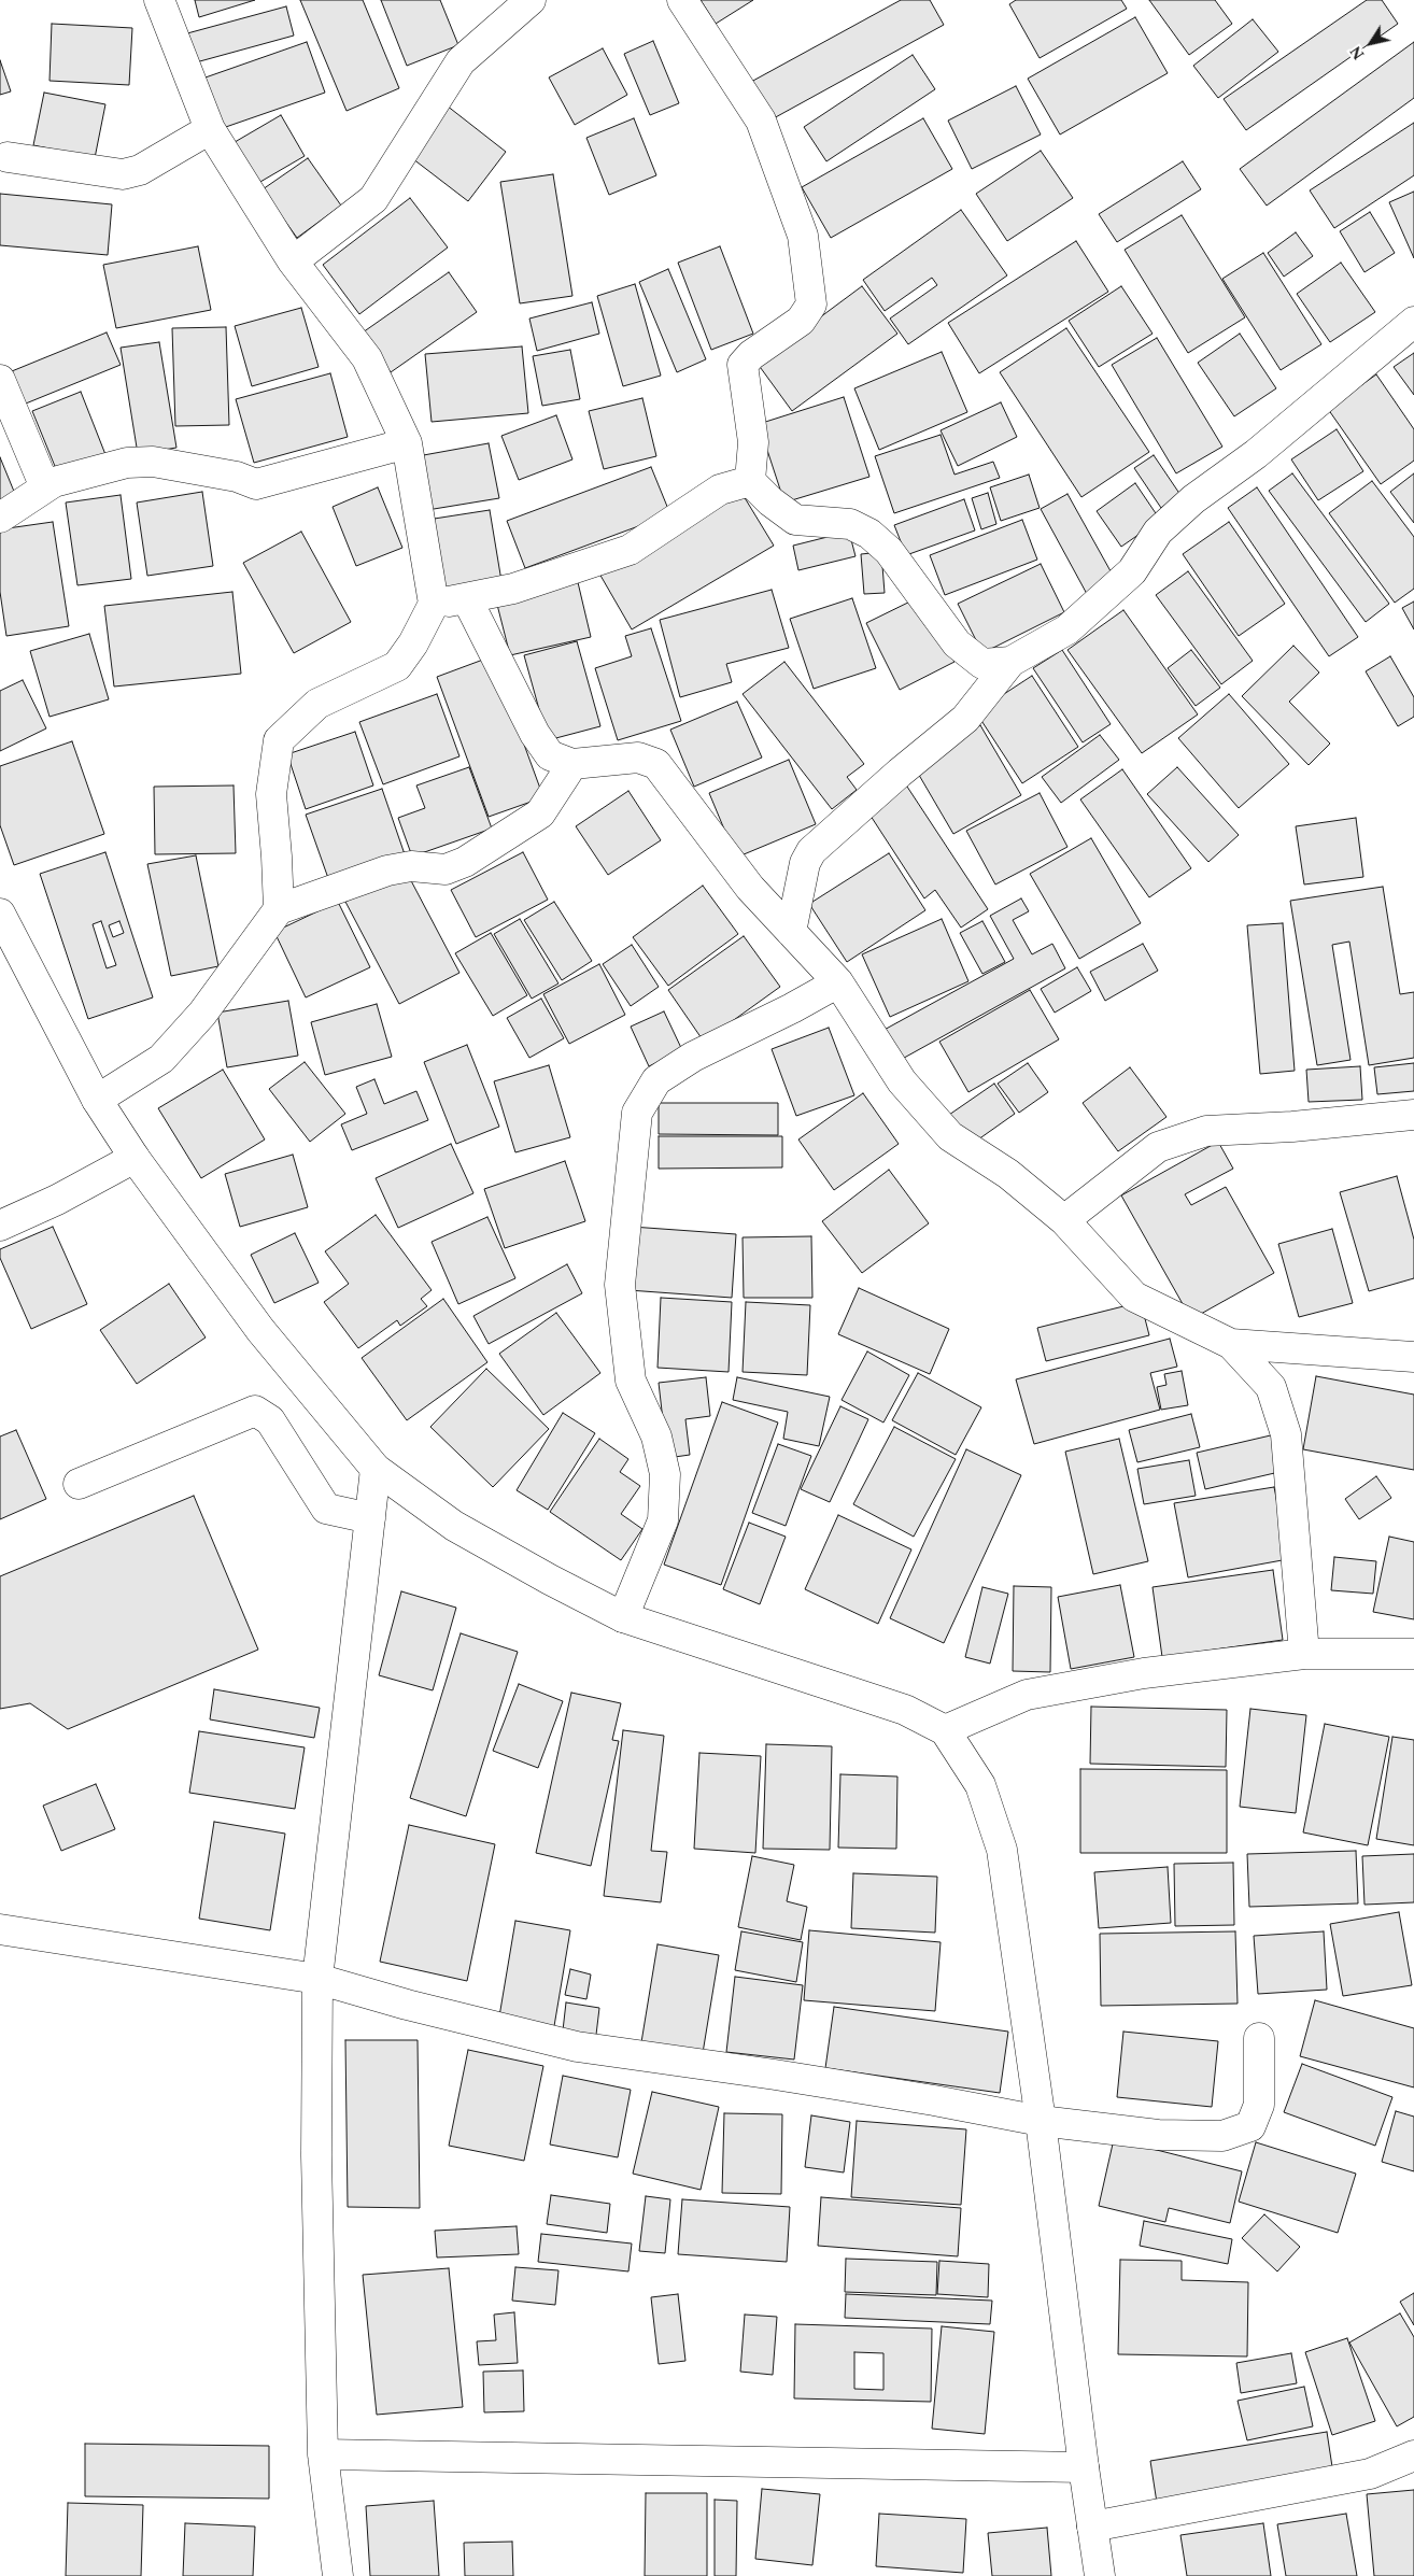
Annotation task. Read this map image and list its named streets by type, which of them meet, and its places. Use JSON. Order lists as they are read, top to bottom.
{
  "north": "bottom left"
}
